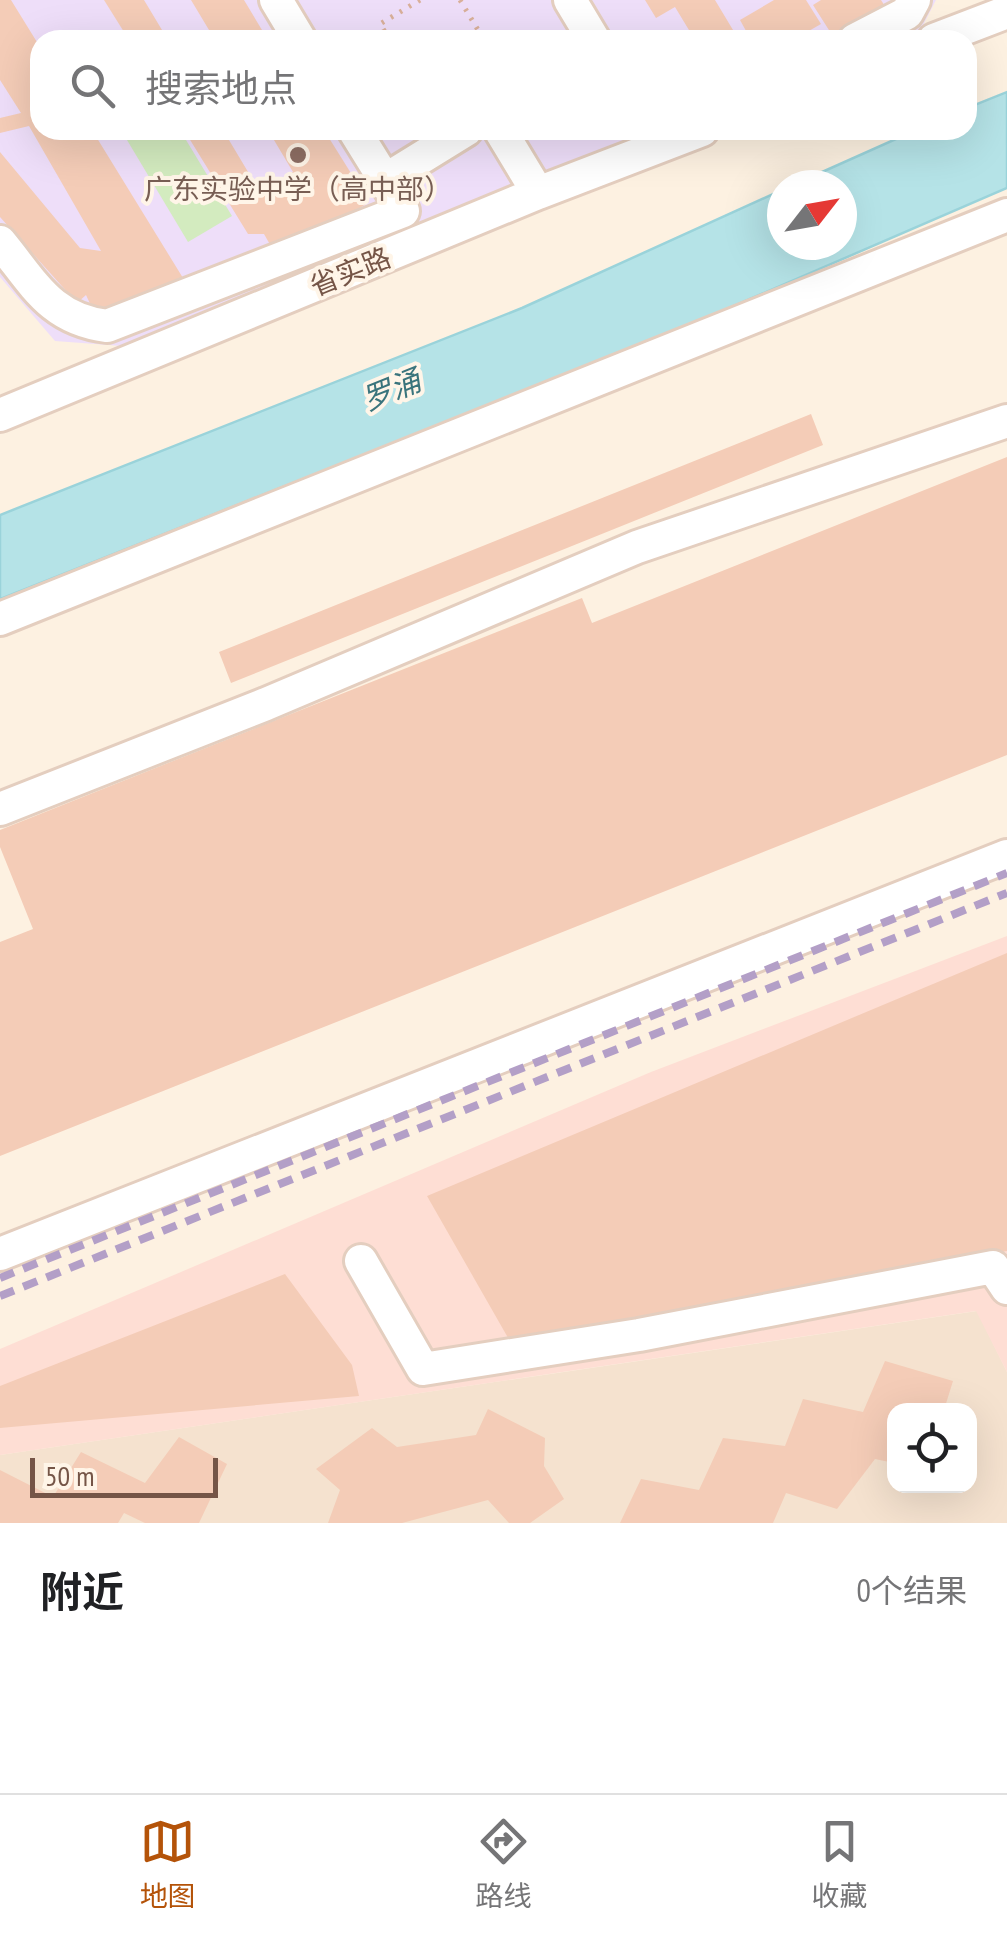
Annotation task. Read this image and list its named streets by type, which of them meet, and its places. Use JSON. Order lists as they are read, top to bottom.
{
  "streets": {
    "street": ["省实路"]
  },
  "water": ["罗涌"],
  "places": ["广东实验中学（高中部）"],
  "scale_bar": "50 m",
  "north": "top right",
  "page": {
    "search": "搜索地点",
    "scale": "50 m",
    "heading": ["附近", "0个结果"],
    "nav": ["地图", "路线", "收藏"]
  }
}
